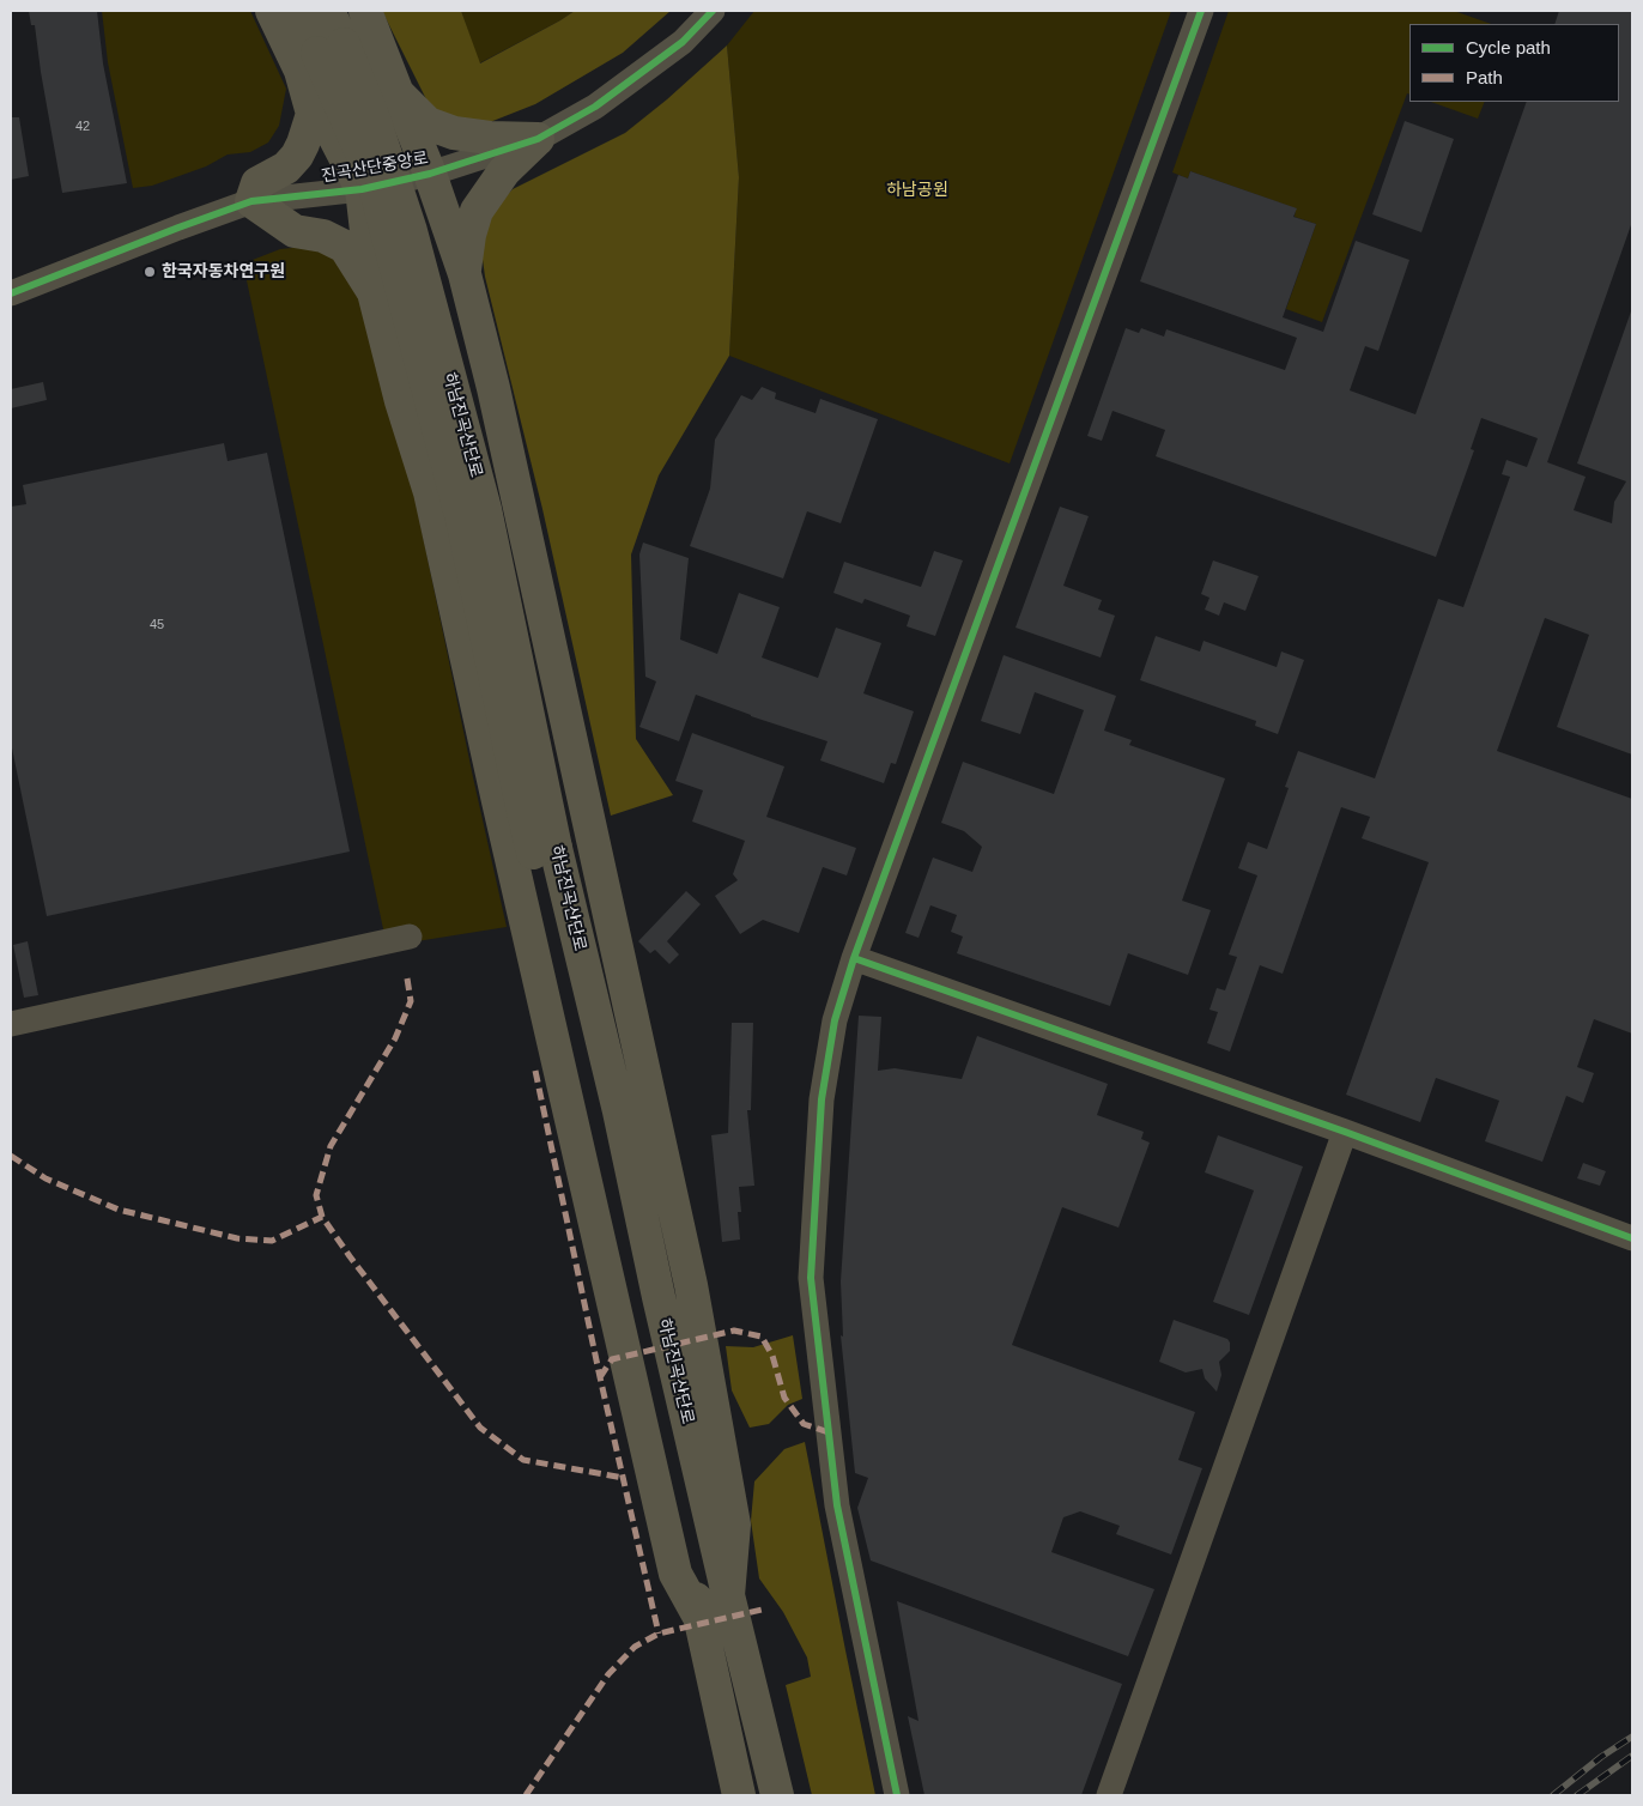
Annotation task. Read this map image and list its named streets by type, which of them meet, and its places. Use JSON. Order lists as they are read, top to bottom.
{
  "streets": {
    "highway": ["하남진곡산단로"],
    "street": ["진곡산단중앙로"]
  },
  "parks": ["하남공원"],
  "places": ["한국자동차연구원"],
  "house_numbers": ["42", "45"],
  "legend": ["Cycle path", "Path"]
}
